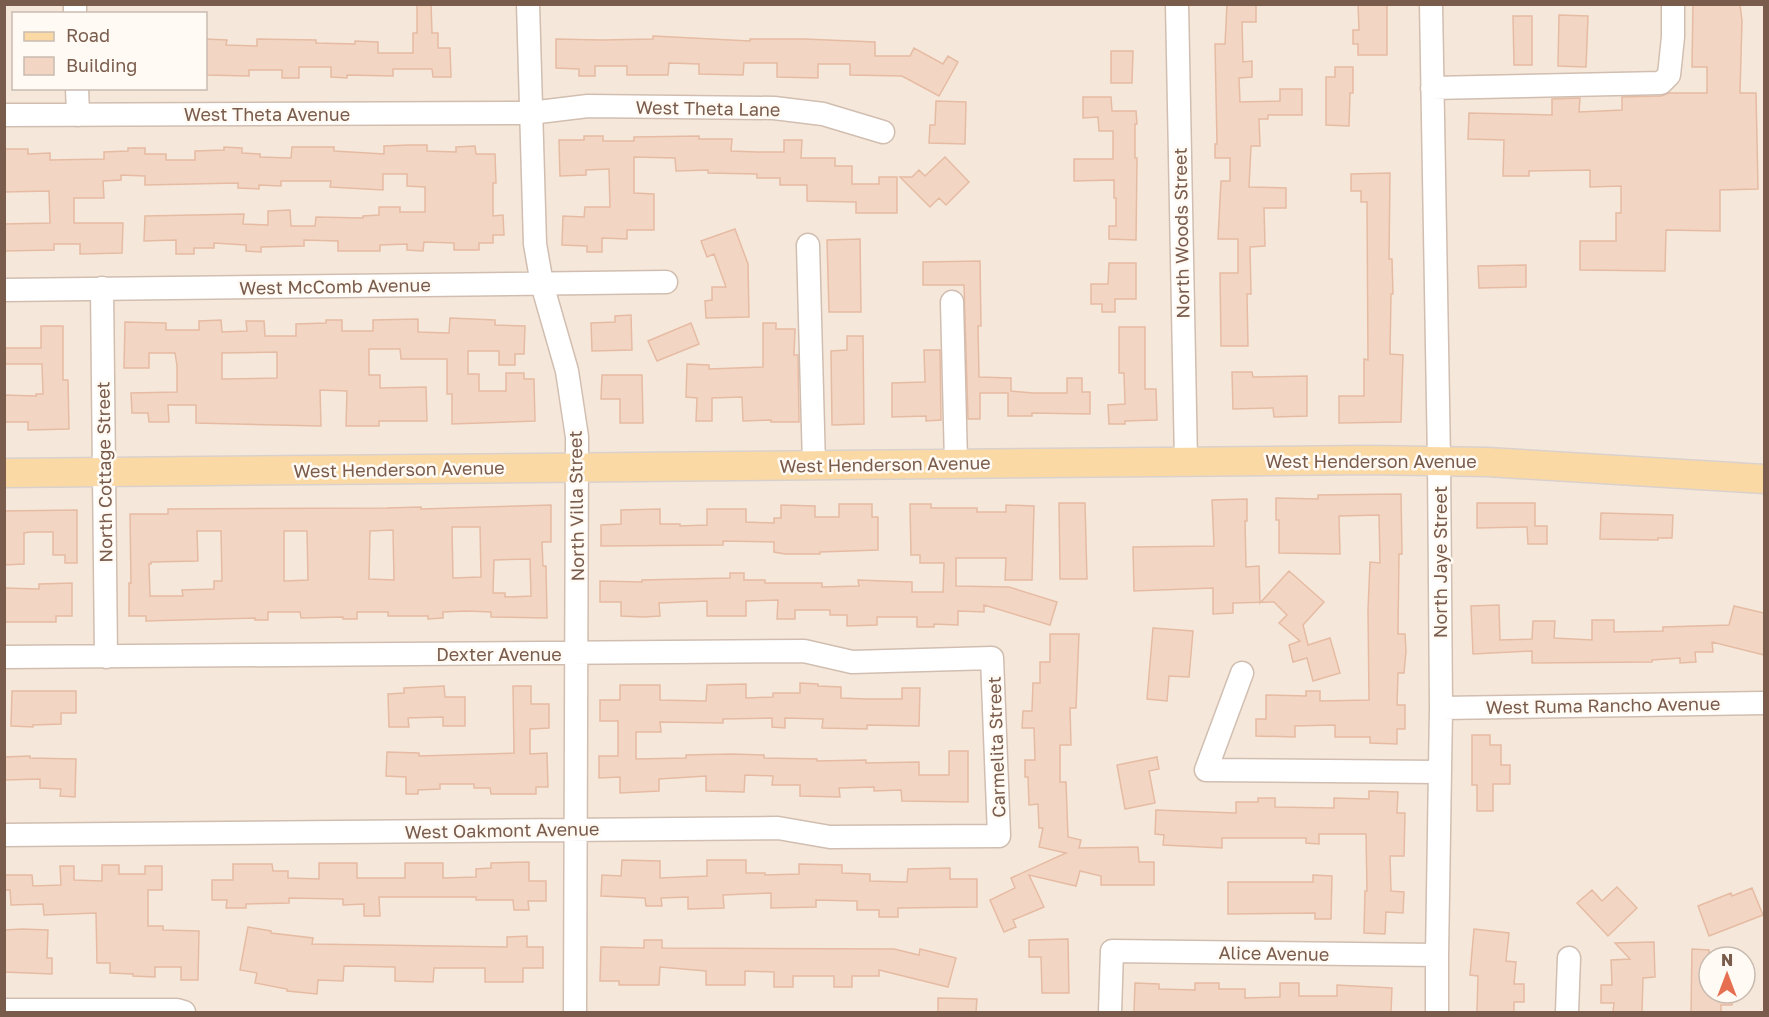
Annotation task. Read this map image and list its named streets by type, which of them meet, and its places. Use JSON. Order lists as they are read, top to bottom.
{
  "streets": {
    "main road": ["West Henderson Avenue"],
    "street": [
      "West Theta Lane",
      "West Theta Avenue",
      "North Woods Street",
      "West McComb Avenue",
      "North Cottage Street",
      "North Villa Street",
      "North Jaye Street",
      "Dexter Avenue",
      "West Ruma Rancho Avenue",
      "Carmelita Street",
      "West Oakmont Avenue",
      "Alice Avenue"
    ]
  },
  "crossings": [
    ["West Theta Lane", "West Theta Avenue"],
    ["West Theta Lane", "North Villa Street"],
    ["West Theta Avenue", "North Villa Street"],
    ["North Woods Street", "West Henderson Avenue"],
    ["West McComb Avenue", "North Cottage Street"],
    ["West McComb Avenue", "North Villa Street"],
    ["West Henderson Avenue", "North Cottage Street"],
    ["West Henderson Avenue", "North Villa Street"],
    ["West Henderson Avenue", "North Jaye Street"],
    ["North Cottage Street", "Dexter Avenue"],
    ["North Villa Street", "Dexter Avenue"],
    ["North Villa Street", "West Oakmont Avenue"],
    ["North Jaye Street", "West Ruma Rancho Avenue"],
    ["North Jaye Street", "Alice Avenue"],
    ["Dexter Avenue", "Carmelita Street"],
    ["Carmelita Street", "West Oakmont Avenue"]
  ],
  "legend": ["Road", "Building"],
  "north": "top"
}
